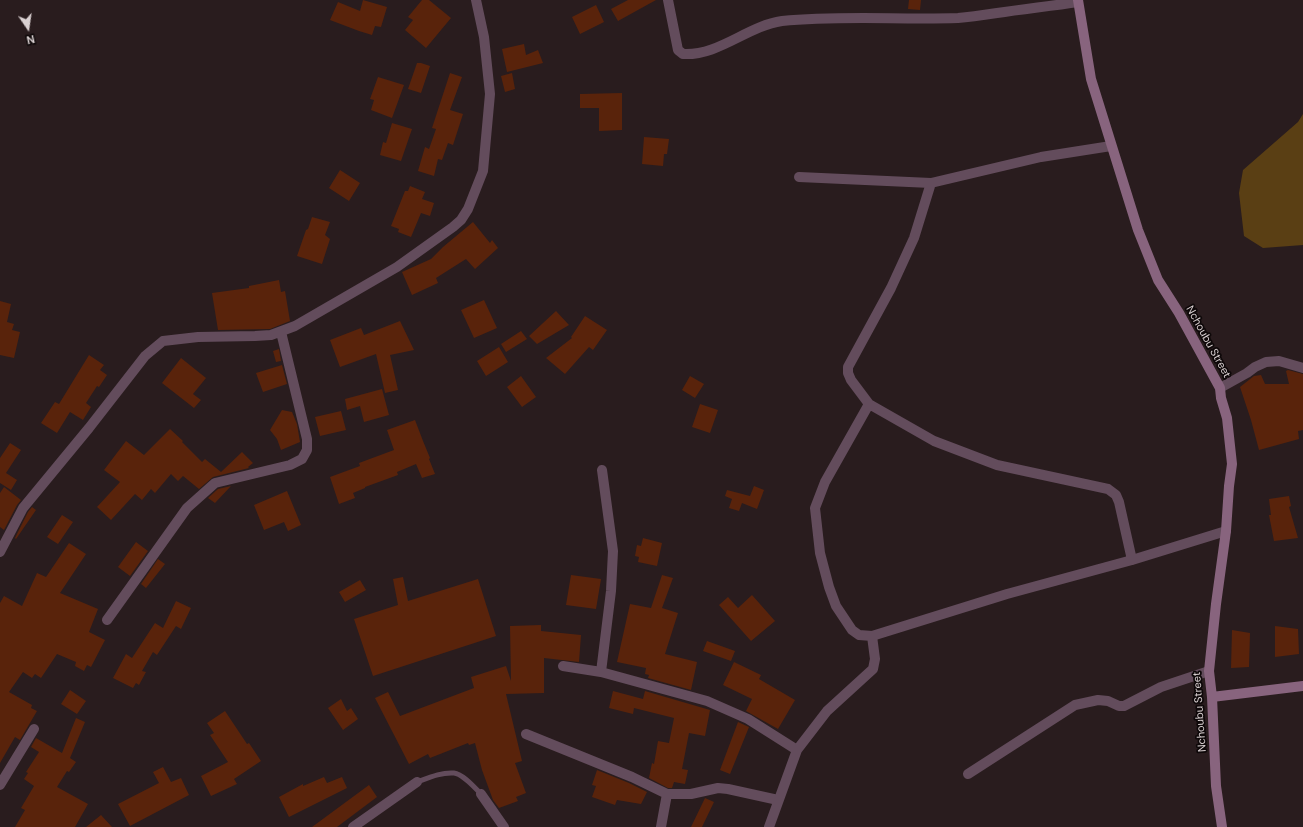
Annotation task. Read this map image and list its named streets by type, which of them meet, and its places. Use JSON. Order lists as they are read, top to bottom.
{
  "streets": {
    "street": ["Nchoubu Street"]
  },
  "north": "bottom"
}
